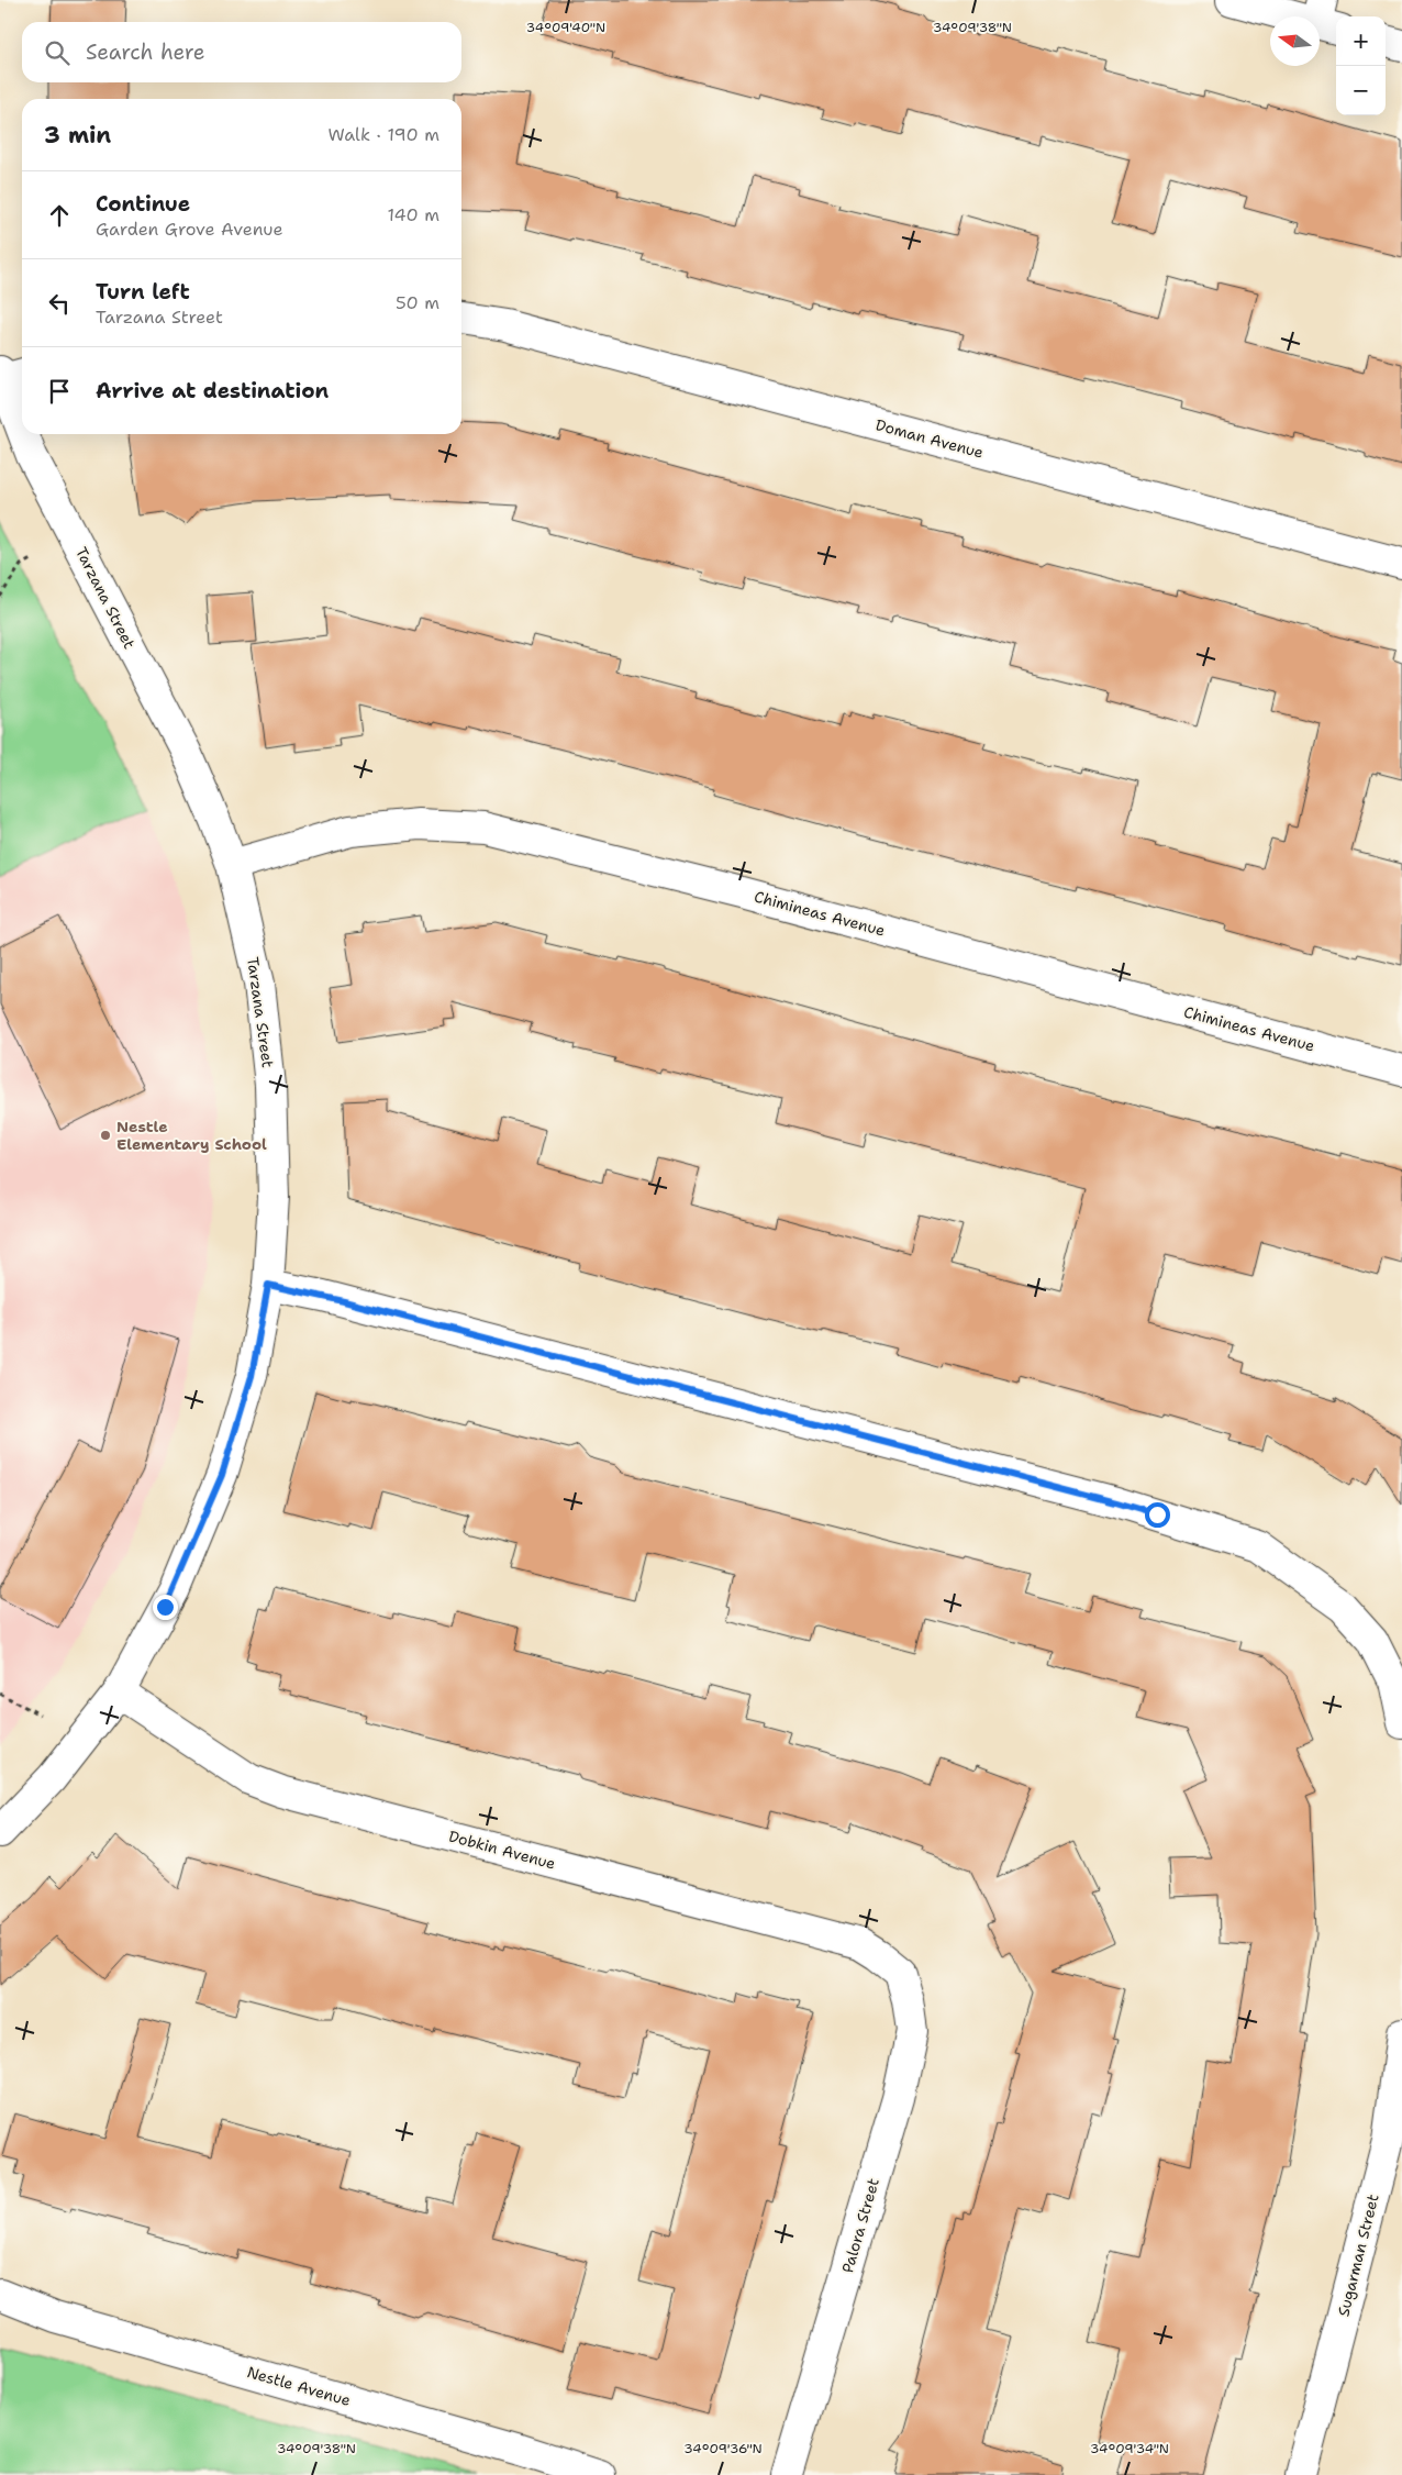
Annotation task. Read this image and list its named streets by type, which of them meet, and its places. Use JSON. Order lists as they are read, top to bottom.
{
  "streets": {
    "street": [
      "Doman Avenue",
      "Tarzana Street",
      "Chimineas Avenue",
      "Dobkin Avenue",
      "Palora Street",
      "Sugarman Street",
      "Nestle Avenue"
    ]
  },
  "crossings": [
    ["Tarzana Street", "Chimineas Avenue"],
    ["Tarzana Street", "Dobkin Avenue"],
    ["Dobkin Avenue", "Palora Street"]
  ],
  "places": ["Nestle Elementary School"],
  "north": "left",
  "page": {
    "map_buttons": ["+", "−"],
    "search": "Search here",
    "heading": ["3 min", "Walk · 190 m"],
    "list": [
      ["Continue", "Garden Grove Avenue", "140 m"],
      ["Turn left", "Tarzana Street", "50 m"],
      "Arrive at destination"
    ]
  },
  "coordinates": [
    "34°09'40\"N",
    "34°09'38\"N",
    "34°09'36\"N",
    "34°09'34\"N"
  ]
}
